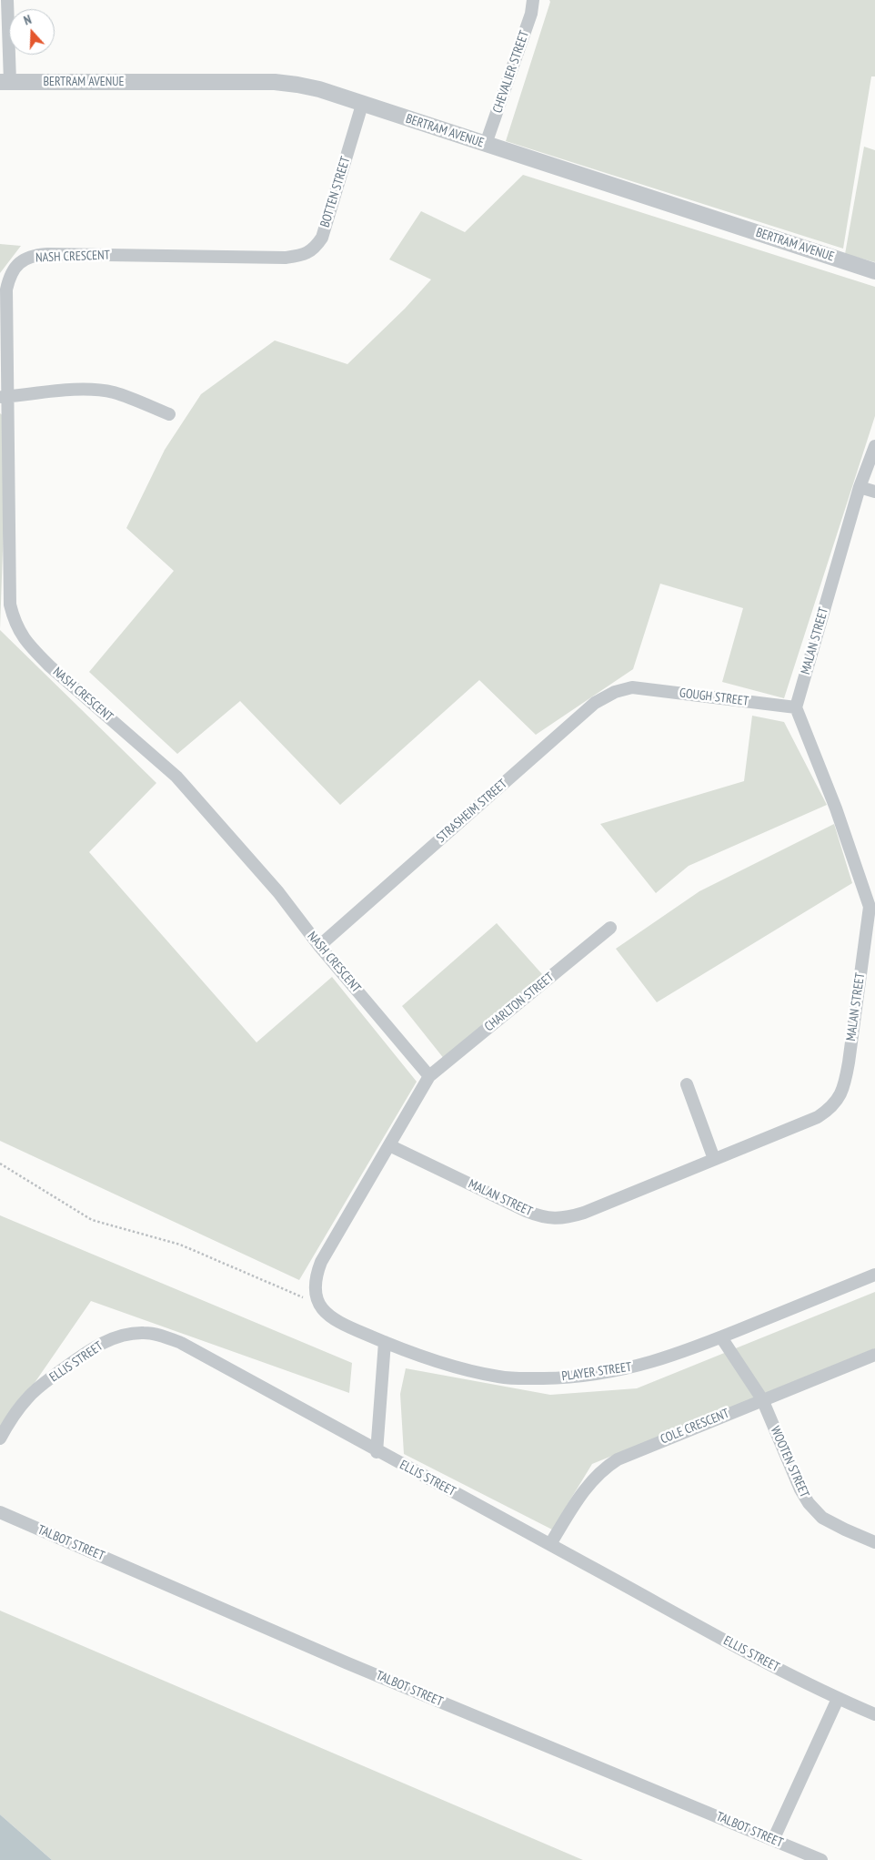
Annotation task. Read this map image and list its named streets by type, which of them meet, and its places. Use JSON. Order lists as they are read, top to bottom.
{
  "streets": {
    "street": [
      "CHEVALIER STREET",
      "BERTRAM AVENUE",
      "BOTTEN STREET",
      "NASH CRESCENT",
      "MALAN STREET",
      "GOUGH STREET",
      "STRASHEIM STREET",
      "CHARLTON STREET",
      "ELLIS STREET",
      "PLAYER STREET",
      "COLE CRESCENT",
      "WOOTEN STREET",
      "TALBOT STREET"
    ]
  },
  "crossings": [
    ["CHEVALIER STREET", "BERTRAM AVENUE"],
    ["BERTRAM AVENUE", "BOTTEN STREET"],
    ["BOTTEN STREET", "NASH CRESCENT"],
    ["NASH CRESCENT", "STRASHEIM STREET"],
    ["NASH CRESCENT", "CHARLTON STREET"],
    ["MALAN STREET", "GOUGH STREET"],
    ["GOUGH STREET", "STRASHEIM STREET"],
    ["ELLIS STREET", "COLE CRESCENT"],
    ["PLAYER STREET", "WOOTEN STREET"],
    ["COLE CRESCENT", "WOOTEN STREET"]
  ],
  "north": "top"
}
